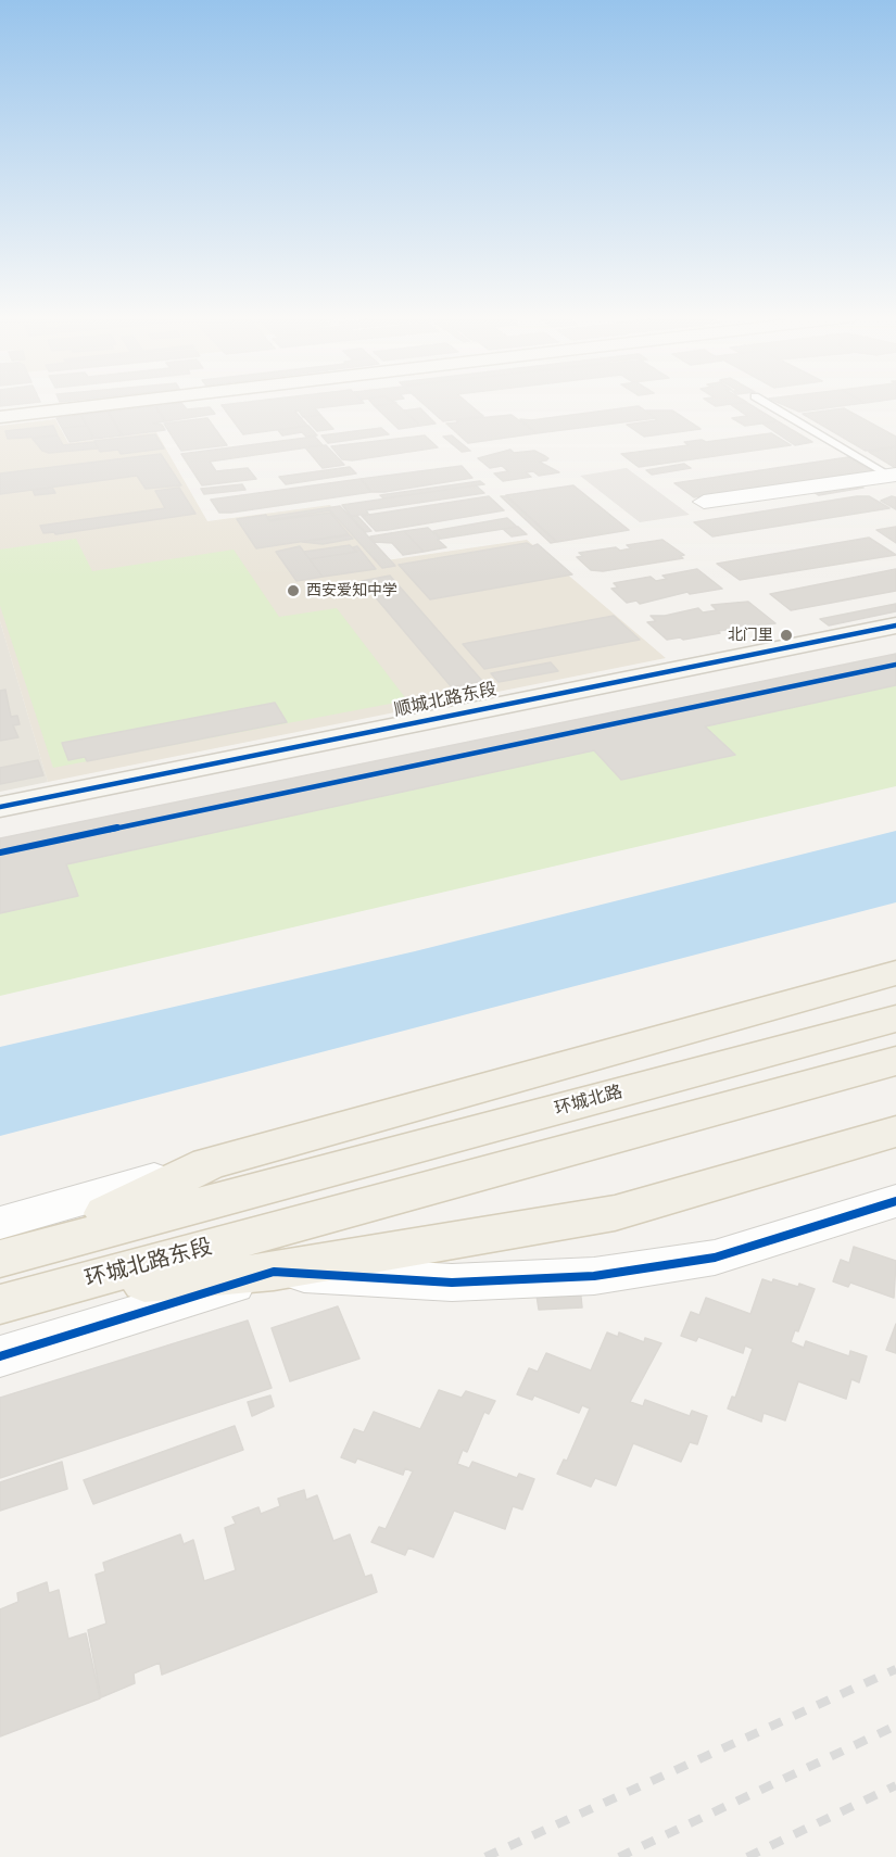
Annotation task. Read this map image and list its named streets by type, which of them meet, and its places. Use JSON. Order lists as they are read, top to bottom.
{
  "streets": {
    "main road": ["环城北路", "环城北路东段"],
    "street": ["顺城北路东段"]
  },
  "crossings": [
    ["环城北路", "环城北路东段"]
  ],
  "places": ["西安爱知中学", "北门里"]
}
